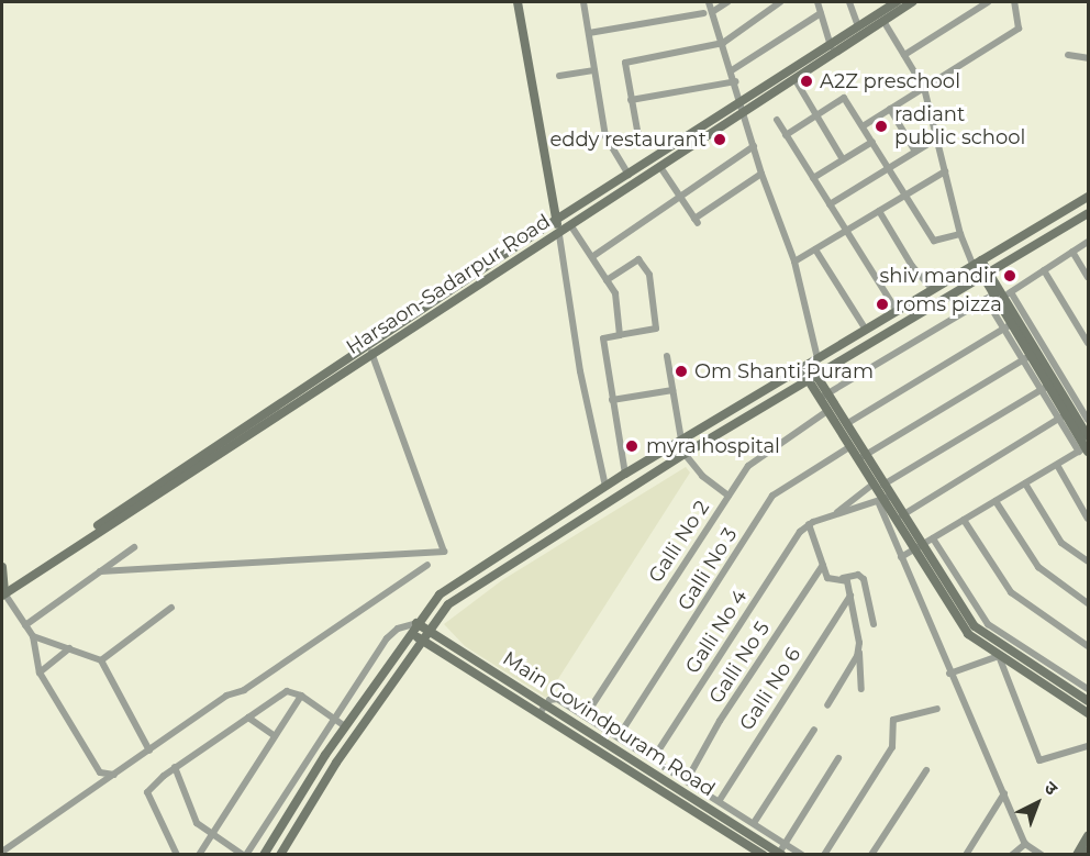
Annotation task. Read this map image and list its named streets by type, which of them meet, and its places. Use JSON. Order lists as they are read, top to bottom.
{
  "streets": {
    "street": [
      "Harsaon-Sadarpur Road",
      "Galli No 2",
      "Galli No 3",
      "Galli No 4",
      "Galli No 5",
      "Galli No 6",
      "Main Govindpuram Road"
    ]
  },
  "places": [
    "A2Z preschool",
    "radiant public school",
    "eddy restaurant",
    "shiv mandir",
    "roms pizza",
    "Om Shanti Puram",
    "myra hospital"
  ],
  "north": "top right"
}
